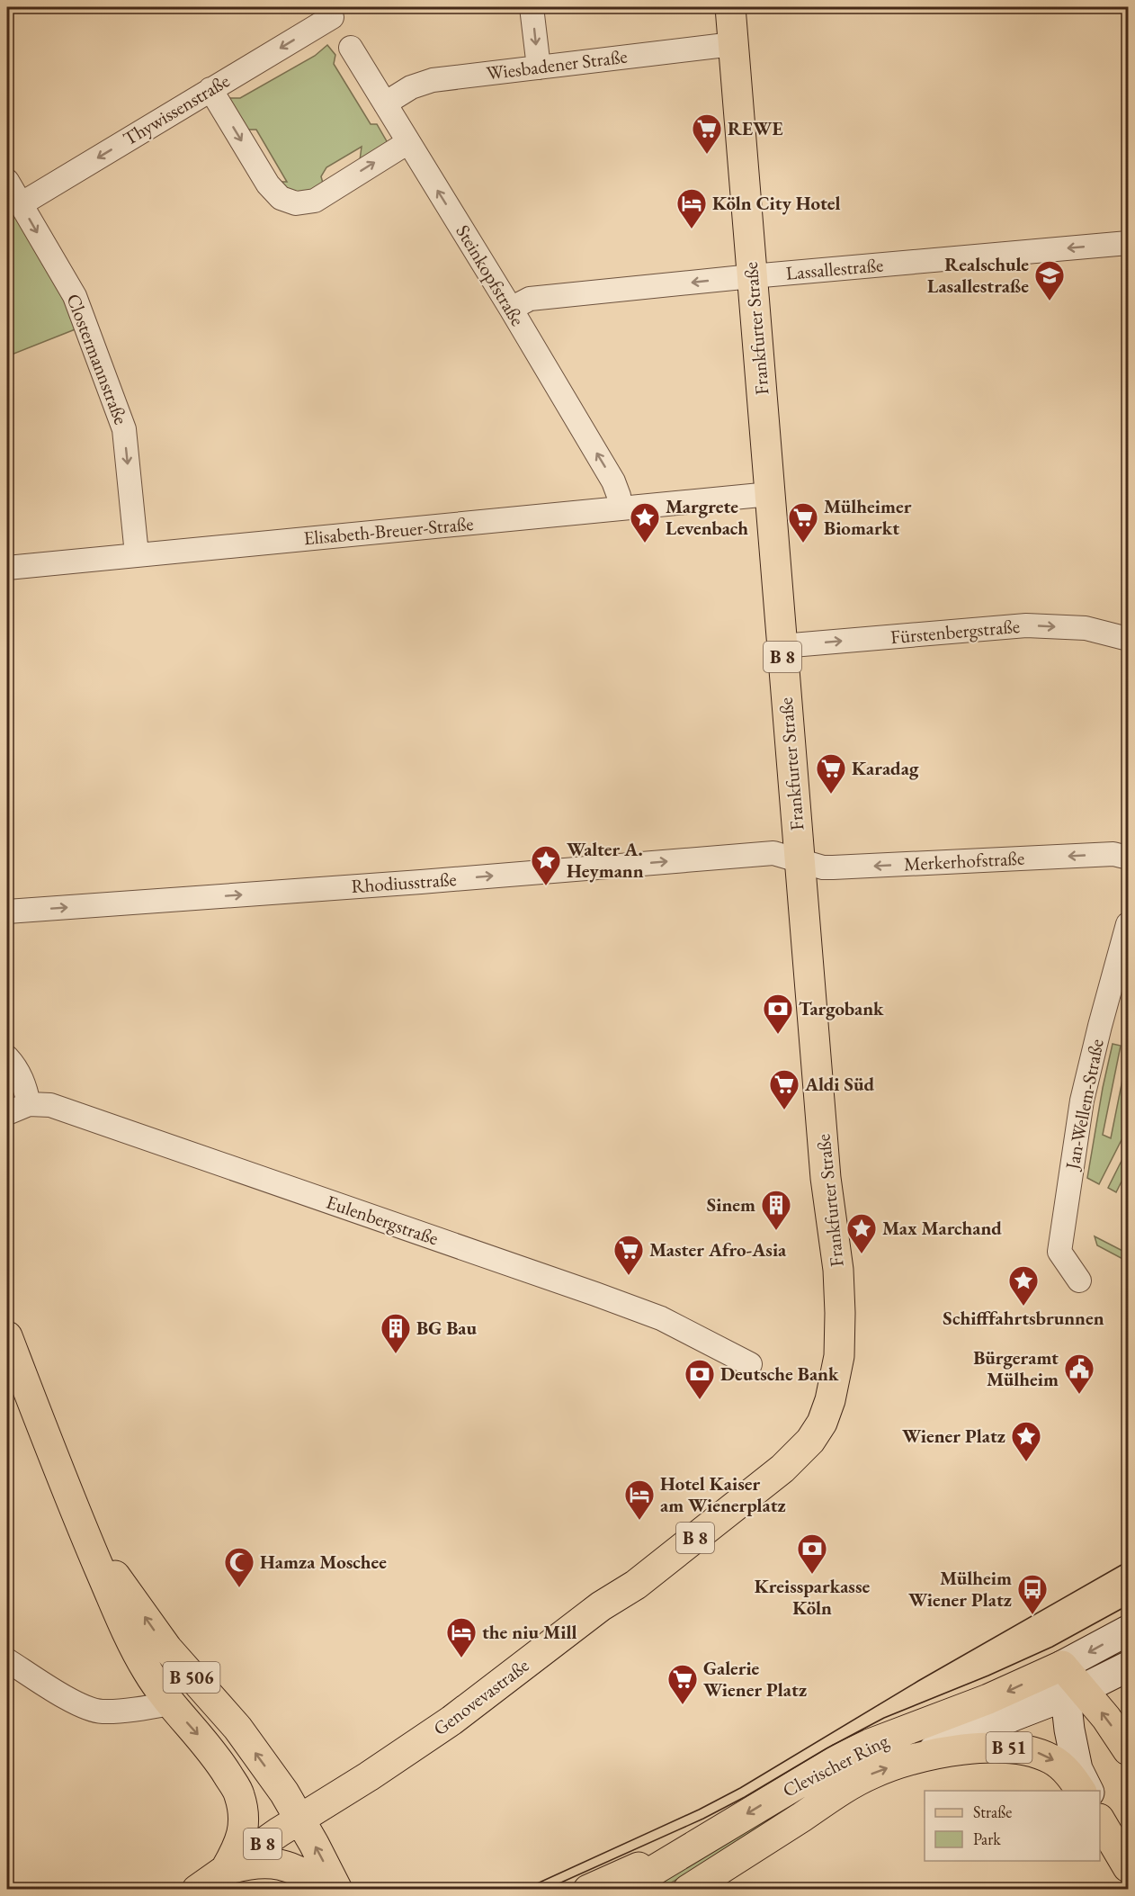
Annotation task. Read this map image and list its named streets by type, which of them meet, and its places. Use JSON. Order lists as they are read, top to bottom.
{
  "streets": {
    "main road": [
      "Frankfurter Straße",
      "B 8",
      "B 506",
      "Genovevastraße",
      "B 51",
      "Clevischer Ring"
    ],
    "street": [
      "Wiesbadener Straße",
      "Thywissenstraße",
      "Lassallestraße",
      "Steinkopfstraße",
      "Clostermannstraße",
      "Elisabeth-Breuer-Straße",
      "Fürstenbergstraße",
      "Merkerhofstraße",
      "Rhodiusstraße",
      "Jan-Wellem-Straße",
      "Eulenbergstraße"
    ]
  },
  "crossings": [
    ["Wiesbadener Straße", "Steinkopfstraße"],
    ["Wiesbadener Straße", "Frankfurter Straße"],
    ["Thywissenstraße", "Clostermannstraße"],
    ["Lassallestraße", "Steinkopfstraße"],
    ["Lassallestraße", "Frankfurter Straße"],
    ["Steinkopfstraße", "Elisabeth-Breuer-Straße"],
    ["Frankfurter Straße", "Elisabeth-Breuer-Straße"],
    ["Frankfurter Straße", "Fürstenbergstraße"],
    ["Frankfurter Straße", "Merkerhofstraße"],
    ["Frankfurter Straße", "Rhodiusstraße"],
    ["Frankfurter Straße", "Genovevastraße"],
    ["Clostermannstraße", "Elisabeth-Breuer-Straße"],
    ["B 8", "B 506"],
    ["B 8", "Genovevastraße"],
    ["Merkerhofstraße", "Rhodiusstraße"],
    ["B 506", "Genovevastraße"],
    ["B 51", "Clevischer Ring"]
  ],
  "one_way": [
    "Thywissenstraße",
    "Lassallestraße",
    "Steinkopfstraße",
    "Clostermannstraße",
    "Fürstenbergstraße",
    "Merkerhofstraße",
    "Rhodiusstraße"
  ],
  "places": {
    "supermarket": [
      "REWE",
      "Mülheimer Biomarkt",
      "Karadag",
      "Aldi Süd",
      "Master Afro-Asia",
      "Galerie Wiener Platz"
    ],
    "hotel": ["Köln City Hotel", "Hotel Kaiser am Wienerplatz", "the niu Mill"],
    "school or university": ["Realschule Lasallestraße"],
    "place": [
      "Margrete Levenbach",
      "Walter A. Heymann",
      "Max Marchand",
      "Schifffahrtsbrunnen",
      "Wiener Platz"
    ],
    "bank": ["Targobank", "Deutsche Bank", "Kreissparkasse Köln"],
    "building": ["Sinem", "BG Bau"],
    "public building": ["Bürgeramt Mülheim"],
    "mosque": ["Hamza Moschee"],
    "bus stop": ["Mülheim Wiener Platz"]
  },
  "legend": ["Straße", "Park"]
}
